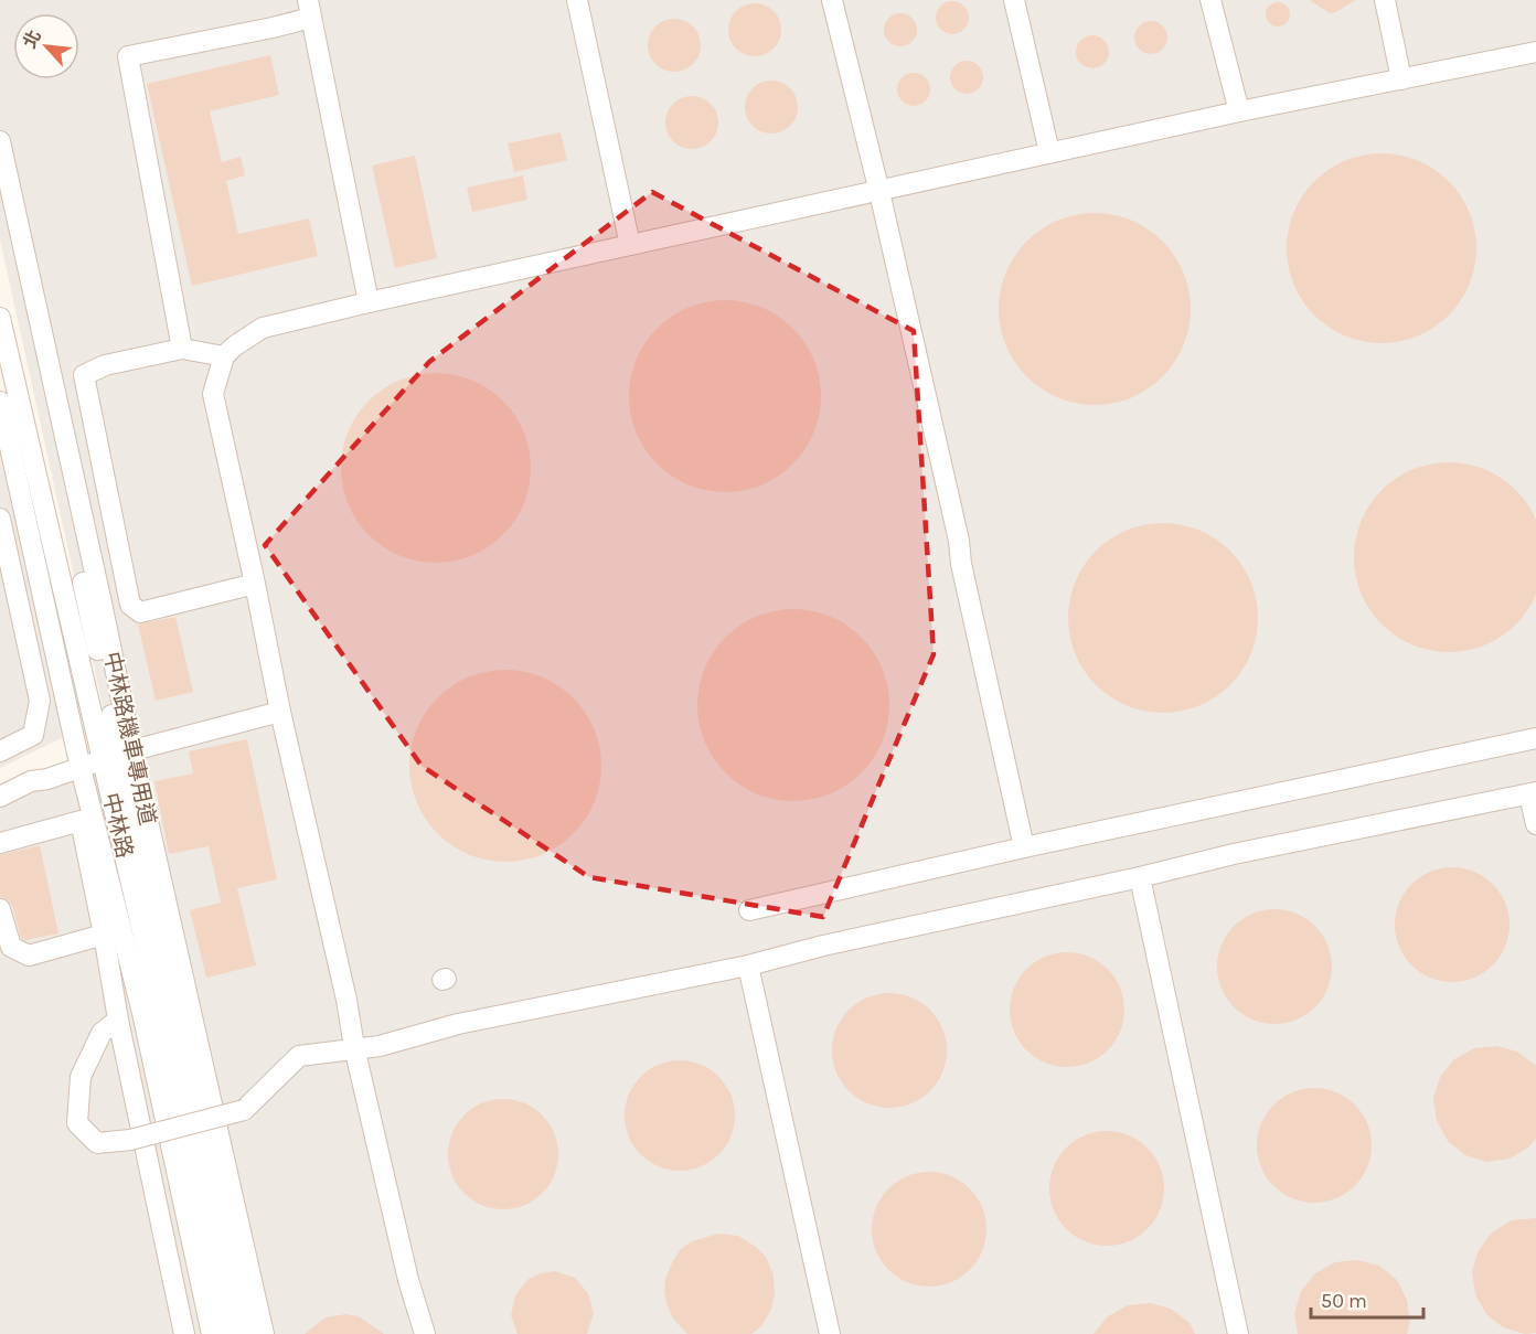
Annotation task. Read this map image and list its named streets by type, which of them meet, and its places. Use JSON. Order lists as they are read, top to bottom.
{
  "streets": {
    "street": ["中林路機車專用道", "中林路"]
  },
  "crossings": [
    ["中林路機車專用道", "中林路"]
  ],
  "scale_bar": "50 m",
  "north": "top left"
}
